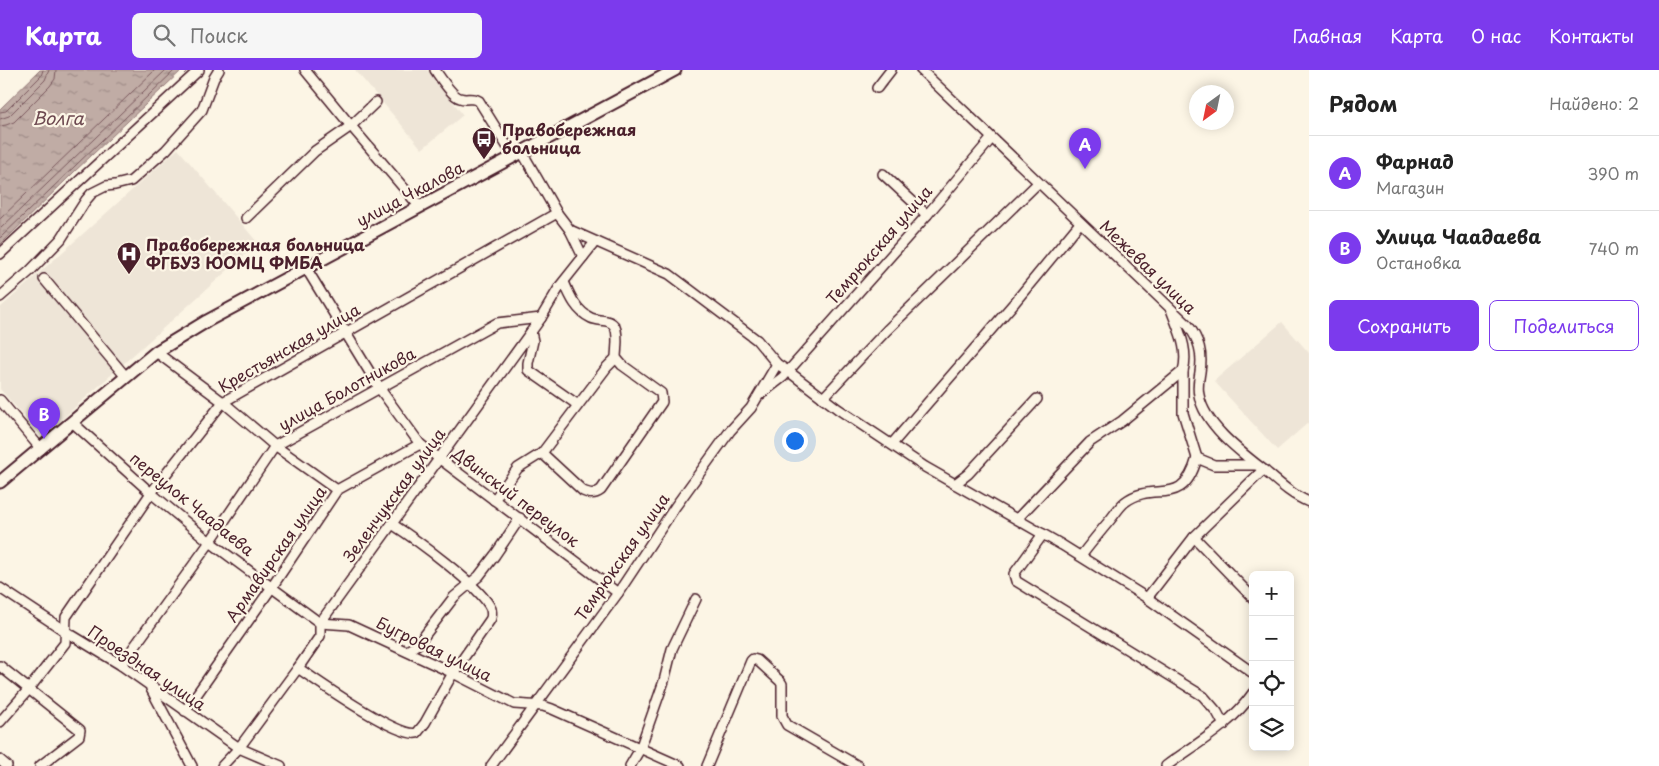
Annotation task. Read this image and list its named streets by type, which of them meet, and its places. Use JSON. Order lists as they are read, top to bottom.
{
  "streets": {
    "main road": ["улица Чкалова"],
    "street": [
      "Темрюкская улица",
      "Межевая улица",
      "Крестьянская улица",
      "улица Болотникова",
      "Зеленчукская улица",
      "Двинский переулок",
      "переулок Чаадаева",
      "Армавирская улица",
      "Бугровая улица",
      "Проездная улица"
    ]
  },
  "crossings": [
    ["улица Чкалова", "Двинский переулок"],
    ["улица Чкалова", "переулок Чаадаева"],
    ["Темрюкская улица", "Межевая улица"],
    ["Темрюкская улица", "Двинский переулок"],
    ["Темрюкская улица", "Бугровая улица"],
    ["Крестьянская улица", "Двинский переулок"],
    ["Крестьянская улица", "переулок Чаадаева"],
    ["Крестьянская улица", "Проездная улица"],
    ["улица Болотникова", "Зеленчукская улица"],
    ["улица Болотникова", "Двинский переулок"],
    ["улица Болотникова", "переулок Чаадаева"],
    ["улица Болотникова", "Проездная улица"],
    ["Зеленчукская улица", "Двинский переулок"],
    ["Зеленчукская улица", "переулок Чаадаева"],
    ["Зеленчукская улица", "Бугровая улица"],
    ["Зеленчукская улица", "Проездная улица"],
    ["Двинский переулок", "Армавирская улица"],
    ["переулок Чаадаева", "Армавирская улица"],
    ["переулок Чаадаева", "Бугровая улица"],
    ["Армавирская улица", "Проездная улица"]
  ],
  "water": ["Волга"],
  "places": {
    "bus stop": ["Правобережная больница"],
    "hospital": ["Правобережная больница ФГБУЗ ЮОМЦ ФМБА"]
  },
  "north": "bottom left",
  "page": {
    "header": "Карта",
    "search": "Поиск",
    "nav": [
      "Главная",
      "Карта",
      "О нас",
      "Контакты"
    ],
    "heading": ["Рядом", "Найдено: 2"],
    "pins": ["A", "B"],
    "list": [
      {
        "mark": "A",
        "name": "Фарнад",
        "note": "Магазин",
        "value": "390 m"
      },
      {
        "mark": "B",
        "name": "Улица Чаадаева",
        "note": "Остановка",
        "value": "740 m"
      }
    ],
    "buttons": ["Сохранить", "Поделиться"],
    "map_buttons": ["+", "−"]
  }
}
